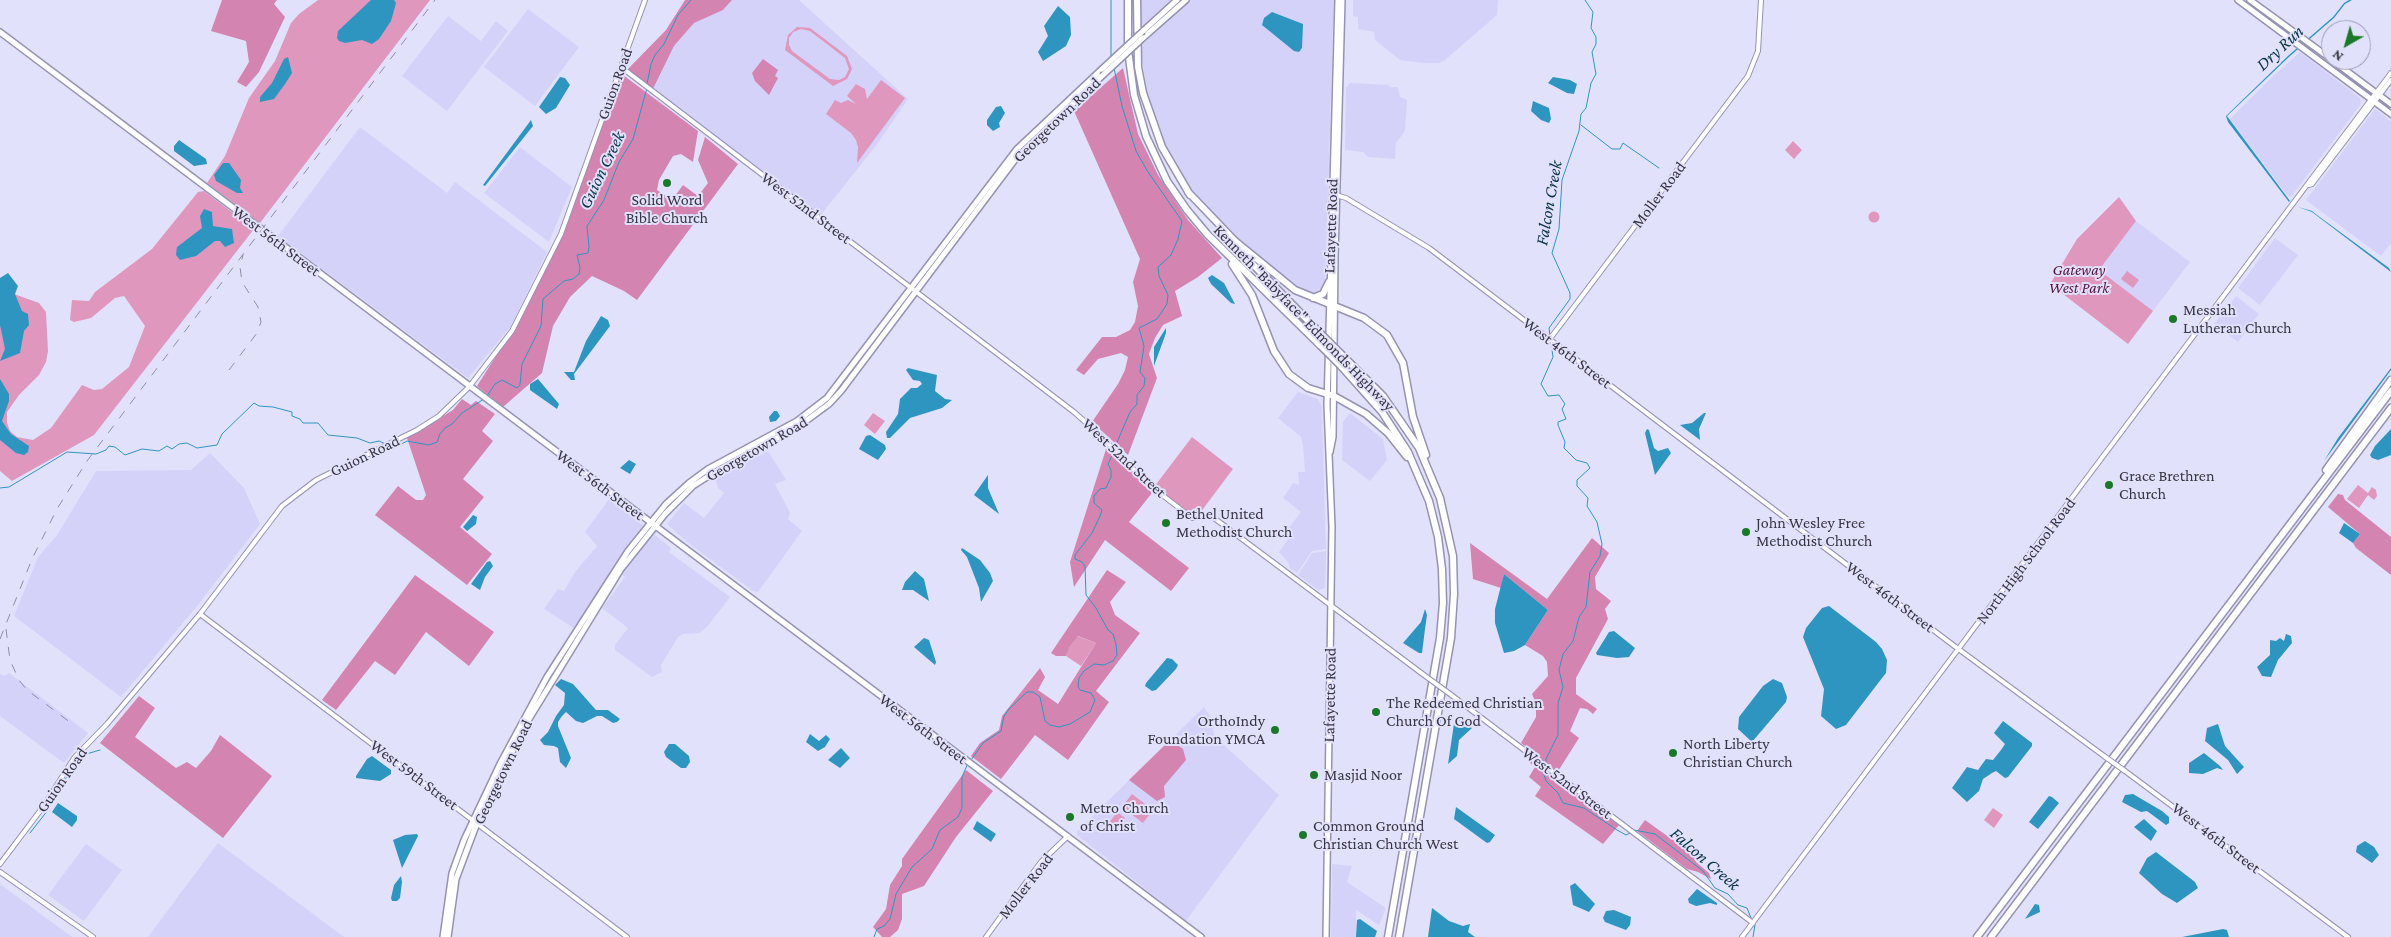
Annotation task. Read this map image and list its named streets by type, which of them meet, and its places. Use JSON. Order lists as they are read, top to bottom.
{
  "streets": {
    "highway": ["Kenneth \"Babyface\" Edmonds Highway"],
    "main road": ["Georgetown Road", "Lafayette Road", "West 56th Street"],
    "street": [
      "Guion Road",
      "Moller Road",
      "West 52nd Street",
      "West 46th Street",
      "North High School Road",
      "West 59th Street"
    ]
  },
  "crossings": [
    ["Guion Road", "West 52nd Street"],
    ["Guion Road", "West 56th Street"],
    ["Guion Road", "West 59th Street"],
    ["Georgetown Road", "West 52nd Street"],
    ["Georgetown Road", "West 56th Street"],
    ["Georgetown Road", "West 59th Street"],
    ["Moller Road", "West 56th Street"],
    ["Moller Road", "West 46th Street"],
    ["West 52nd Street", "Lafayette Road"],
    ["West 52nd Street", "North High School Road"],
    ["Lafayette Road", "West 46th Street"],
    ["West 46th Street", "North High School Road"]
  ],
  "water": ["Dry Run", "Guion Creek", "Falcon Creek"],
  "parks": ["Gateway West Park"],
  "places": [
    "Solid Word Bible Church",
    "Messiah Lutheran Church",
    "Grace Brethren Church",
    "Bethel United Methodist Church",
    "John Wesley Free Methodist Church",
    "The Redeemed Christian Church Of God",
    "OrthoIndy Foundation YMCA",
    "North Liberty Christian Church",
    "Masjid Noor",
    "Metro Church of Christ",
    "Common Ground Christian Church West"
  ],
  "north": "bottom left"
}
